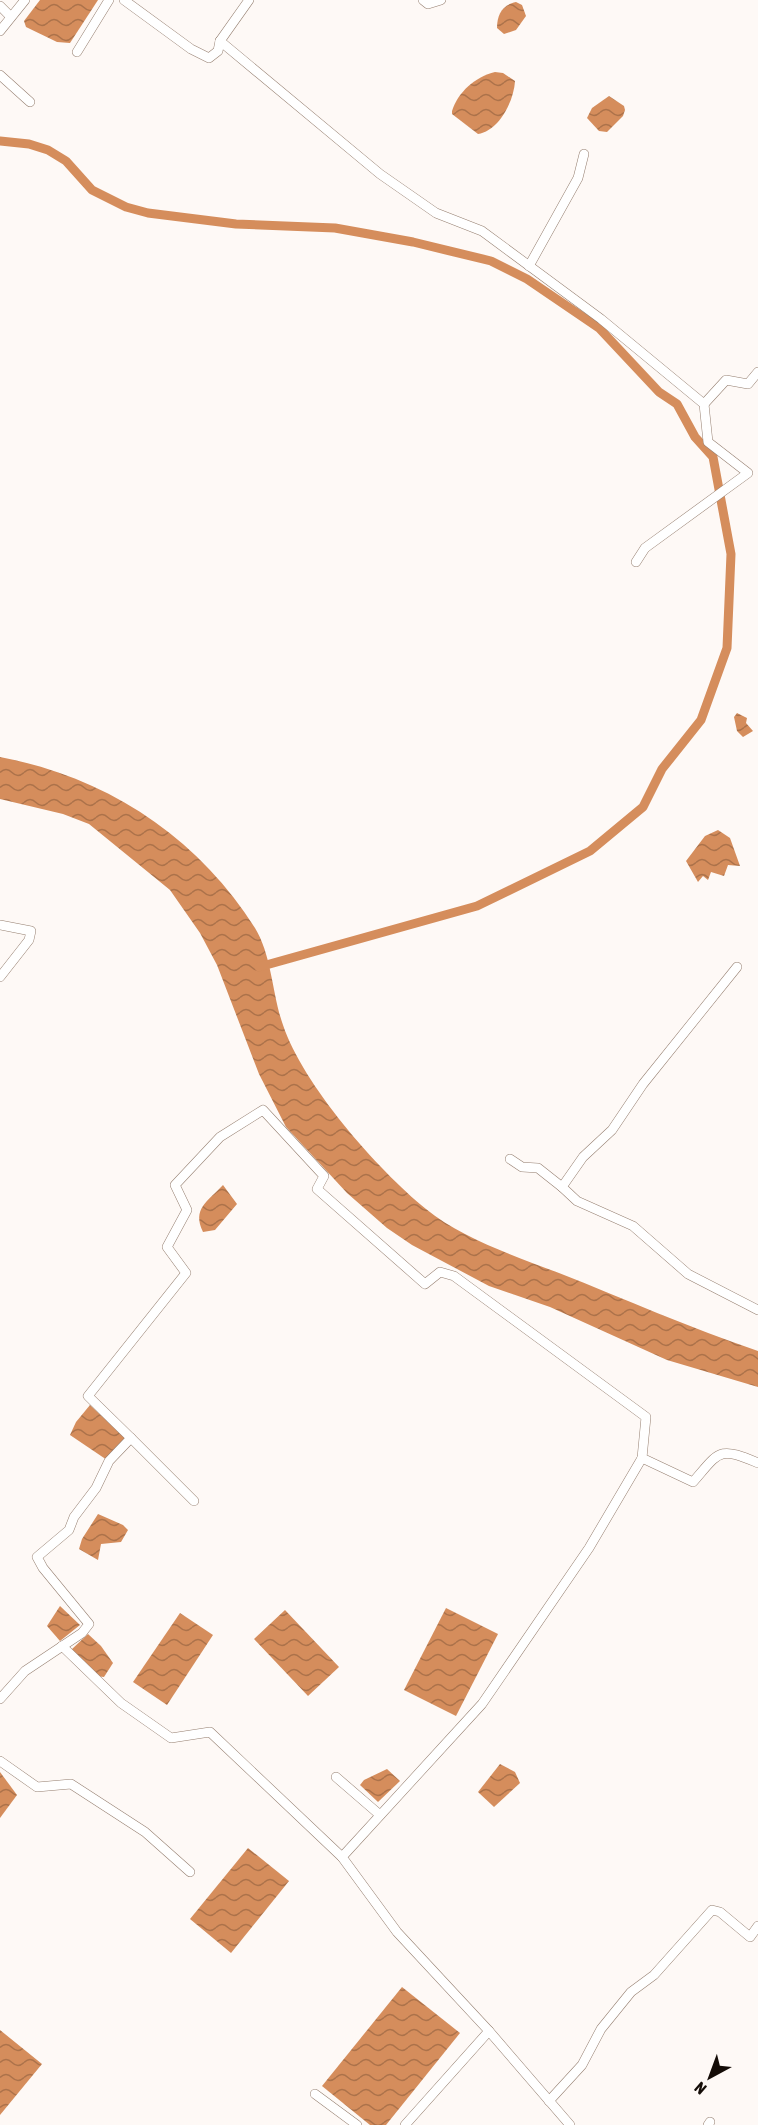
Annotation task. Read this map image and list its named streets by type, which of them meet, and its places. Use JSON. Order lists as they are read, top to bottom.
{
  "north": "bottom left"
}
